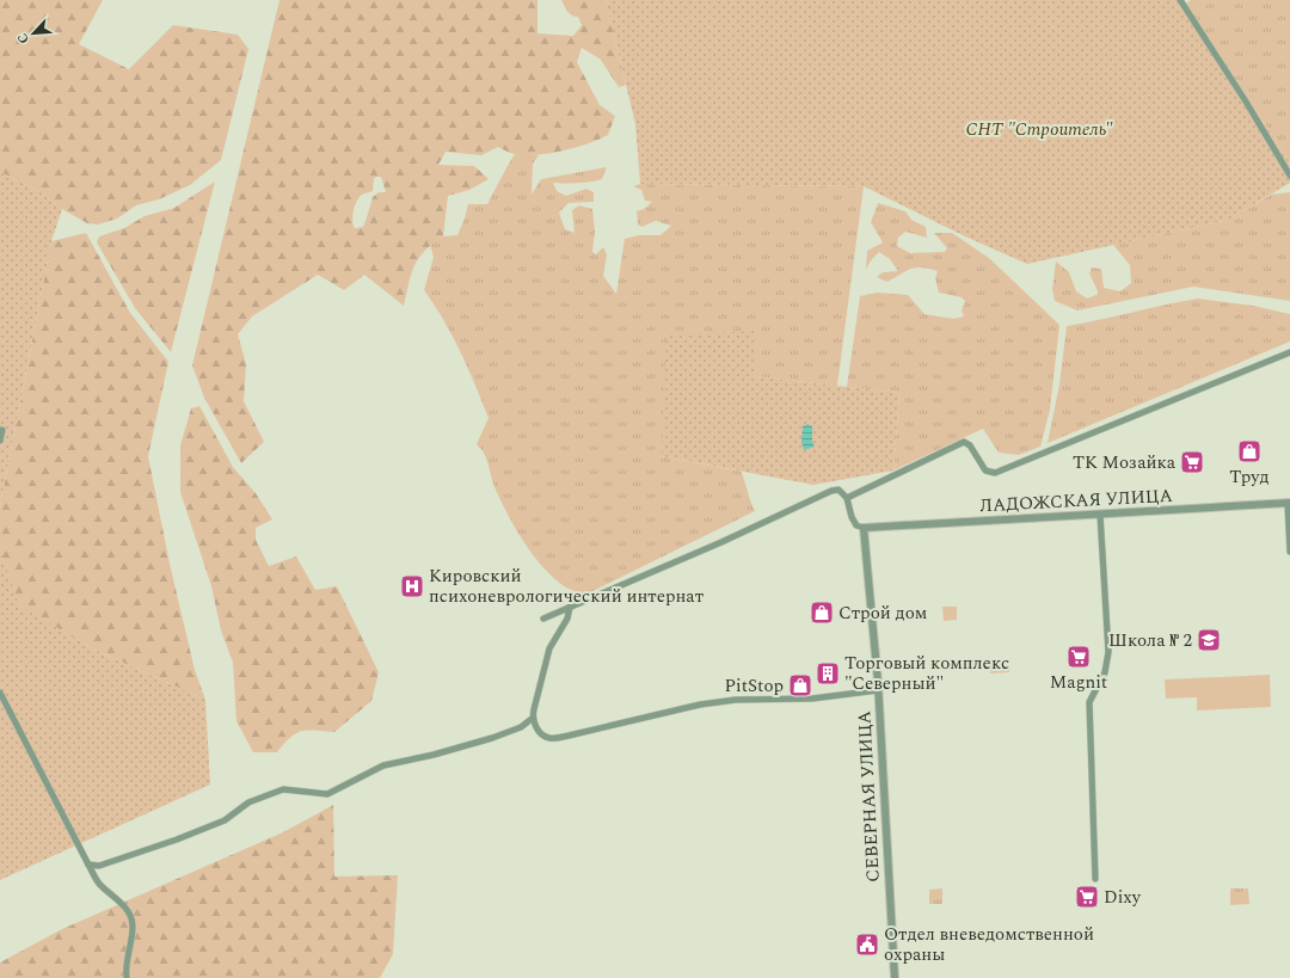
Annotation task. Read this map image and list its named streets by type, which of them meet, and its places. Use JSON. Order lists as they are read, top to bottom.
{
  "streets": {
    "street": ["ЛАДОЖСКАЯ УЛИЦА", "СЕВЕРНАЯ УЛИЦА"]
  },
  "crossings": [
    ["ЛАДОЖСКАЯ УЛИЦА", "СЕВЕРНАЯ УЛИЦА"]
  ],
  "parks": ["СНТ \"Строитель\""],
  "places": {
    "shop": ["Труд", "Строй дом", "PitStop"],
    "supermarket": ["ТК Мозайка", "Magnit", "Dixy"],
    "hospital": ["Кировский психоневрологический интернат"],
    "school or university": ["Школа № 2"],
    "building": ["Торговый комплекс \"Северный\""],
    "public building": ["Отдел вневедомственной охраны"]
  },
  "north": "bottom left"
}
